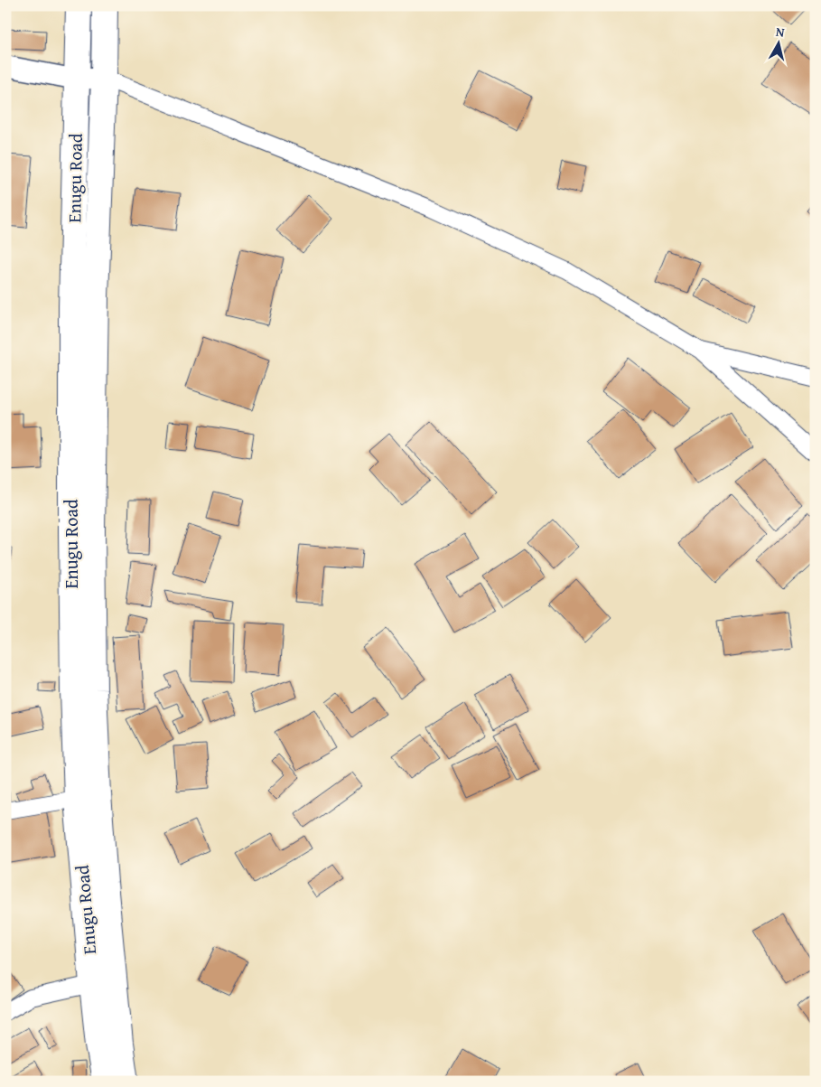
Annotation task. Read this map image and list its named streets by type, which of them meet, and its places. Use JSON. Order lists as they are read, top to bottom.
{
  "streets": {
    "main road": ["Enugu Road"]
  },
  "north": "top"
}
